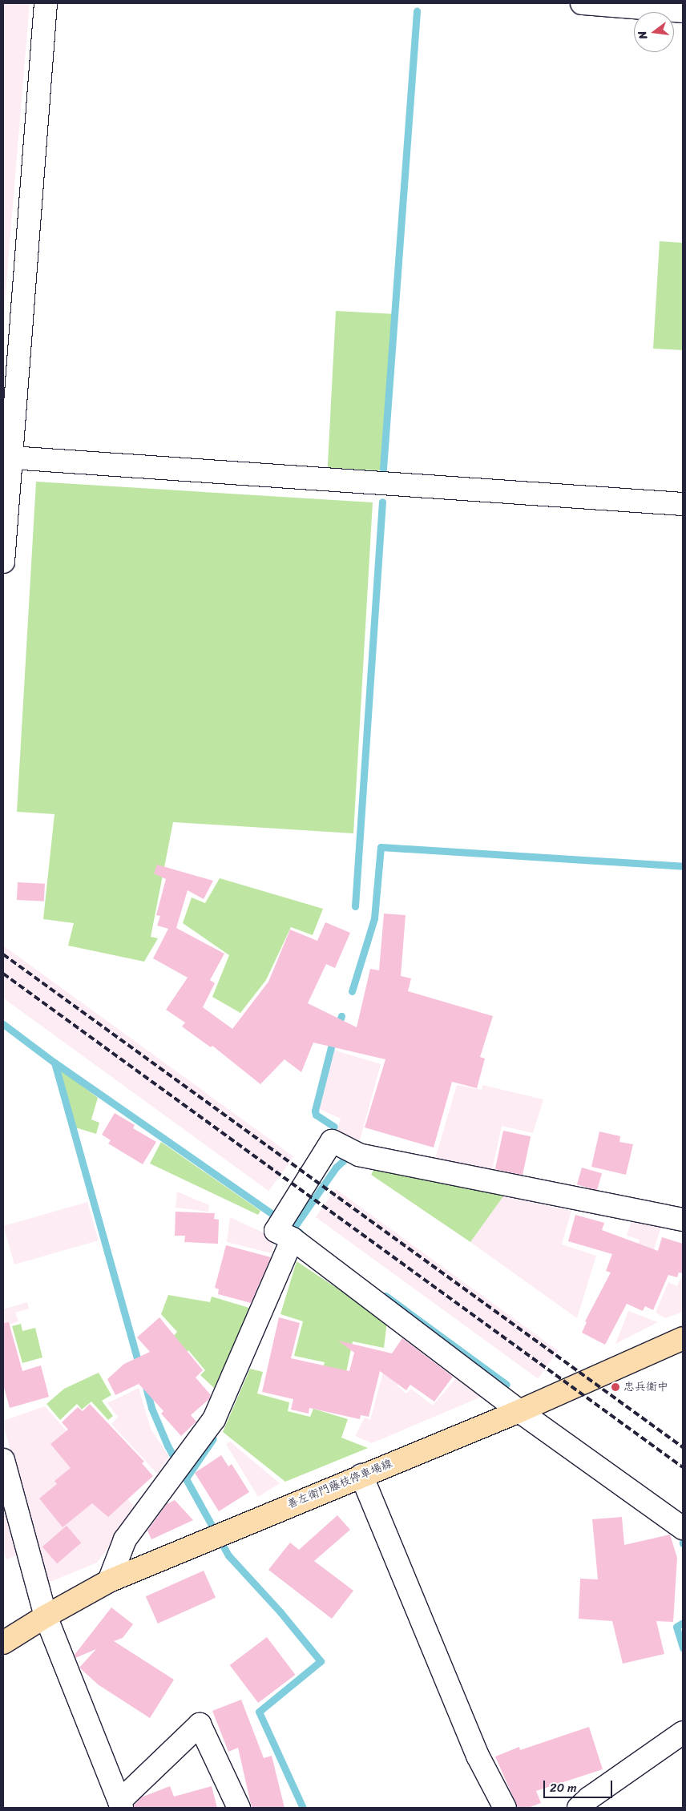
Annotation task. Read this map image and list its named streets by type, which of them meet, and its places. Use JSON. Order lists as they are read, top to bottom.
{
  "streets": {
    "main road": ["善左衛門藤枝停車場線"]
  },
  "places": ["忠兵衛中"],
  "scale_bar": "20 m",
  "north": "left"
}
